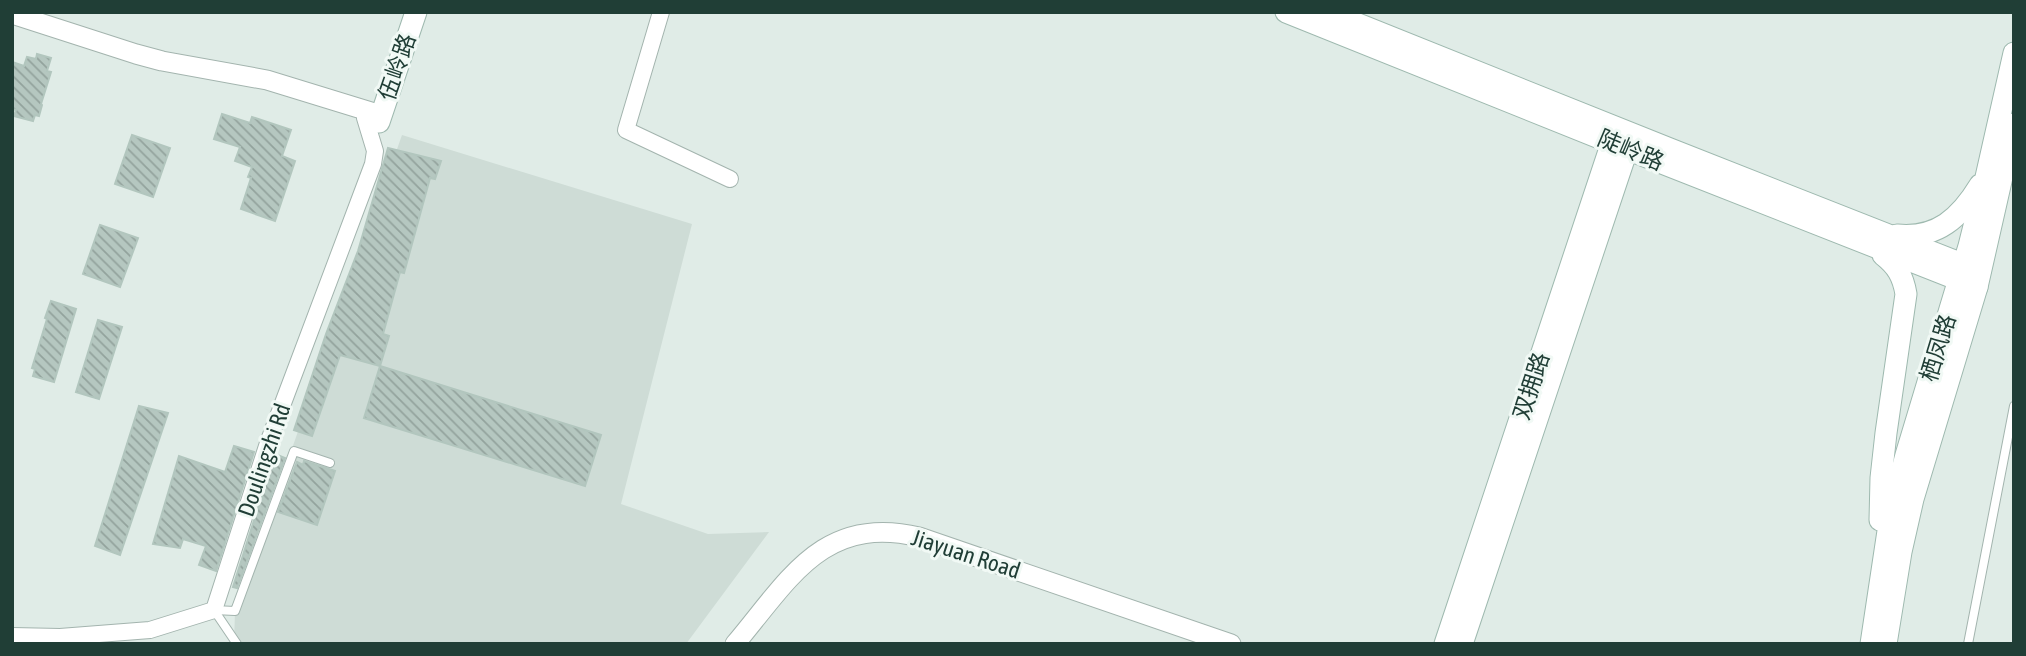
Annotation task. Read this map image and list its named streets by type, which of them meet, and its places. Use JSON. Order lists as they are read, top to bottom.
{
  "streets": {
    "main road": [
      "伍岭路",
      "陡岭路",
      "栖凤路",
      "双拥路"
    ],
    "street": ["Doulingzhi Rd", "Jiayuan Road"]
  },
  "crossings": [
    ["伍岭路", "Doulingzhi Rd"],
    ["陡岭路", "栖凤路"],
    ["陡岭路", "双拥路"]
  ]
}
